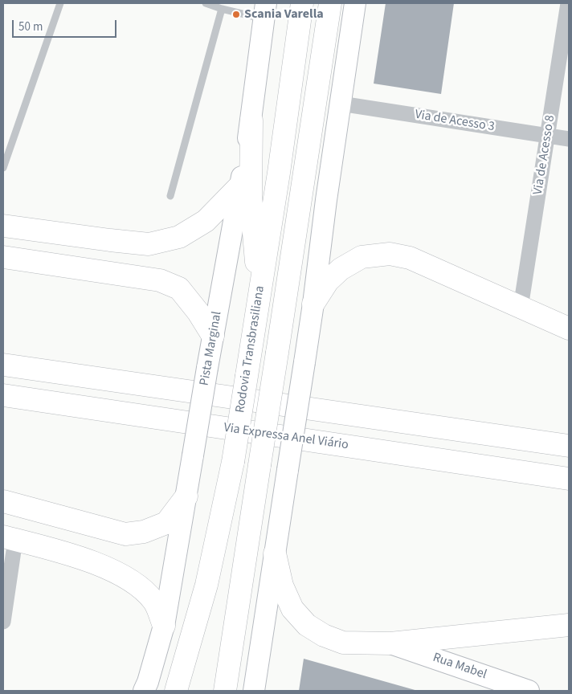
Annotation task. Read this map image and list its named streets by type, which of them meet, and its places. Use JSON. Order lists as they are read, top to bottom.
{
  "streets": {
    "highway": ["Rodovia Transbrasiliana", "Via Expressa Anel Viário"],
    "main road": ["Pista Marginal", "Rua Mabel"],
    "street": ["Via de Acesso 3", "Via de Acesso 8"]
  },
  "crossings": [
    ["Via de Acesso 3", "Via de Acesso 8"]
  ],
  "places": ["Scania Varella"],
  "scale_bar": "50 m"
}
